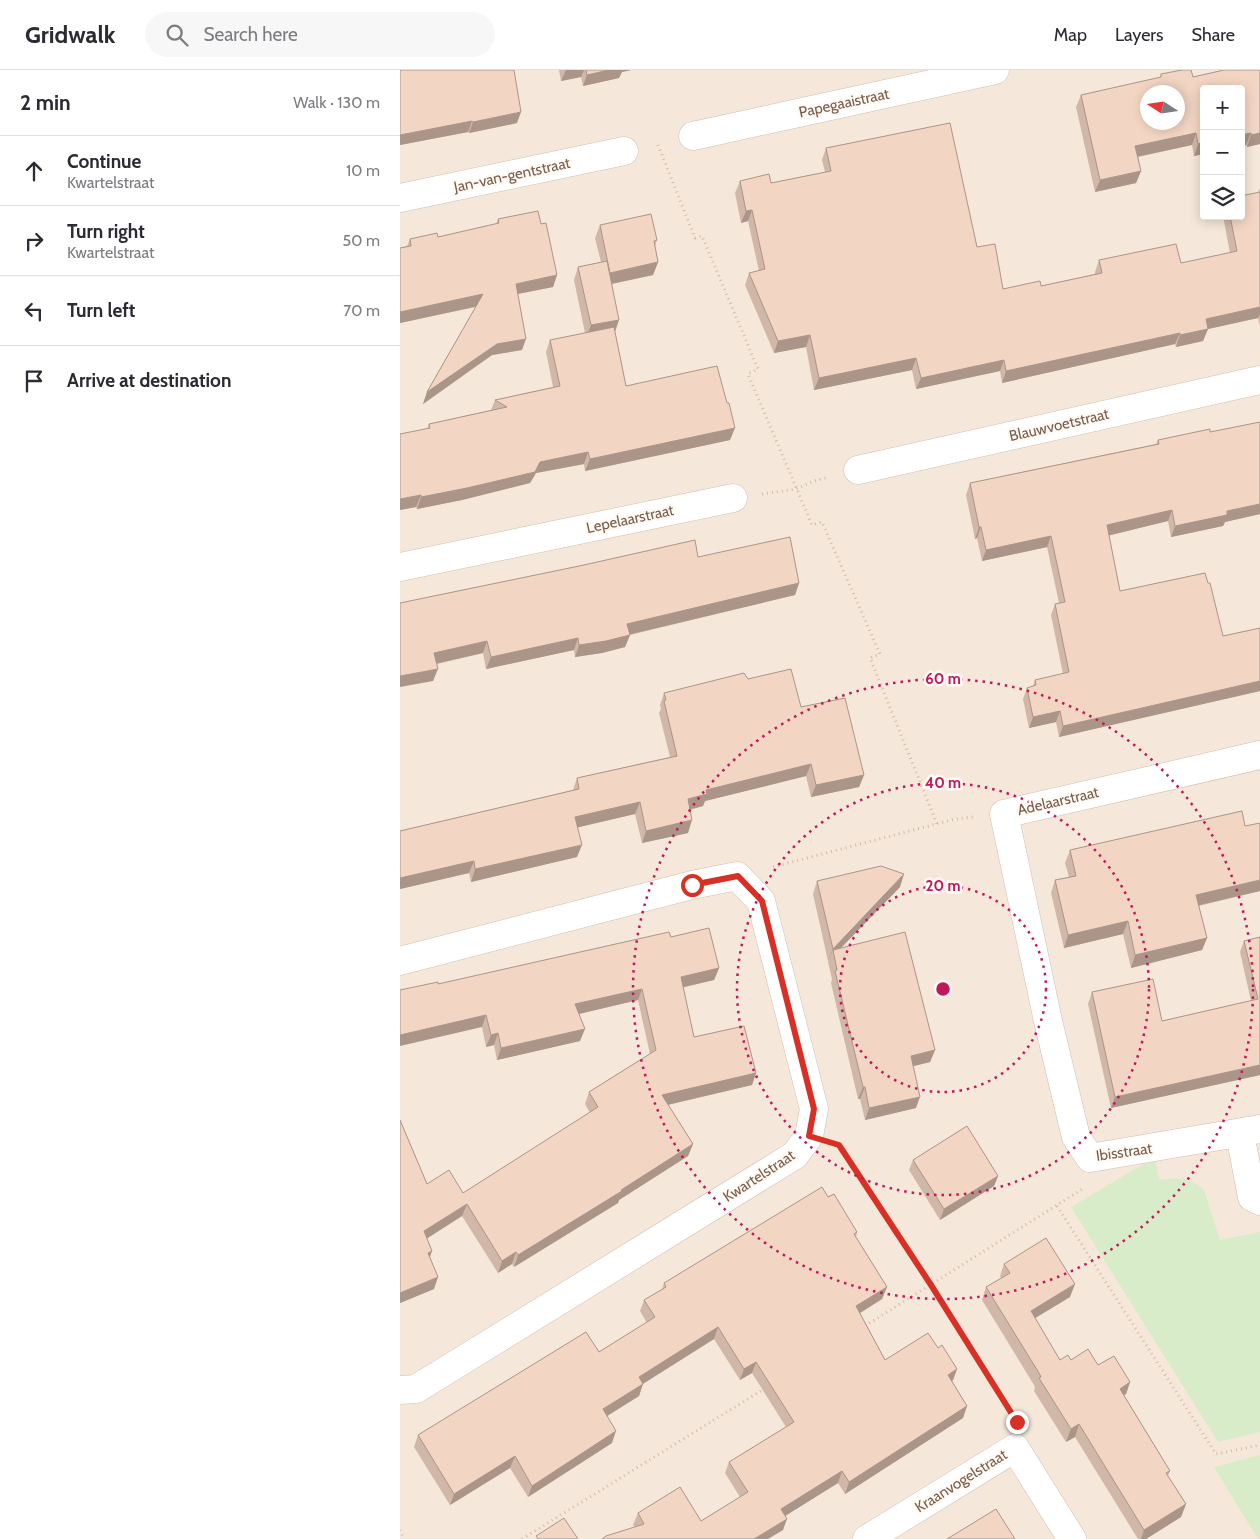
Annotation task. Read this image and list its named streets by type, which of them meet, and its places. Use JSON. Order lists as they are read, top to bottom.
{
  "streets": {
    "street": [
      "Papegaaistraat",
      "Jan-van-gentstraat",
      "Blauwvoetstraat",
      "Lepelaarstraat",
      "Adelaarstraat",
      "Ibisstraat",
      "Kwartelstraat",
      "Kraanvogelstraat"
    ]
  },
  "crossings": [
    ["Adelaarstraat", "Ibisstraat"]
  ],
  "north": "left",
  "page": {
    "header": "Gridwalk",
    "search": "Search here",
    "nav": ["Map", "Layers", "Share"],
    "heading": ["2 min", "Walk · 130 m"],
    "map_buttons": ["+", "−"],
    "list": [
      ["Continue", "Kwartelstraat", "10 m"],
      ["Turn right", "Kwartelstraat", "50 m"],
      ["Turn left", "70 m"],
      "Arrive at destination"
    ]
  },
  "rings": ["60 m", "40 m", "20 m"]
}
